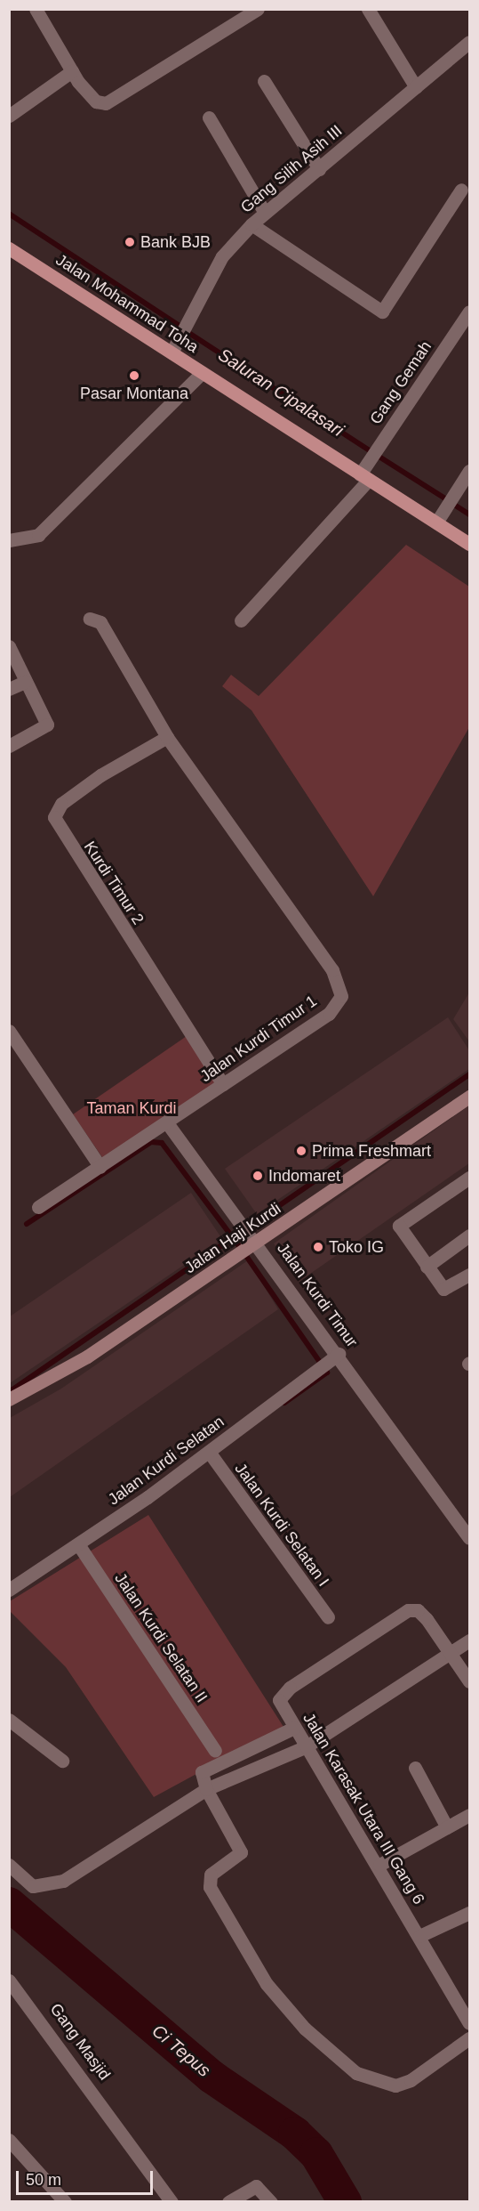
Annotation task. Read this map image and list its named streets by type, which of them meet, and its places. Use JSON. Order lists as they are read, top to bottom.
{
  "streets": {
    "main road": ["Jalan Mohammad Toha"],
    "street": [
      "Gang Silih Asih III",
      "Gang Gemah",
      "Kurdi Timur 2",
      "Jalan Kurdi Timur 1",
      "Jalan Haji Kurdi",
      "Jalan Kurdi Timur",
      "Jalan Kurdi Selatan",
      "Jalan Kurdi Selatan I",
      "Jalan Kurdi Selatan II",
      "Jalan Karasak Utara III Gang 6",
      "Gang Masjid"
    ]
  },
  "crossings": [
    ["Gang Silih Asih III", "Jalan Mohammad Toha"],
    ["Jalan Mohammad Toha", "Gang Gemah"],
    ["Kurdi Timur 2", "Jalan Kurdi Timur 1"],
    ["Jalan Kurdi Timur 1", "Jalan Kurdi Timur"],
    ["Jalan Haji Kurdi", "Jalan Kurdi Timur"],
    ["Jalan Kurdi Timur", "Jalan Kurdi Selatan"],
    ["Jalan Kurdi Selatan", "Jalan Kurdi Selatan I"],
    ["Jalan Kurdi Selatan", "Jalan Kurdi Selatan II"]
  ],
  "water": ["Saluran Cipalasari", "Ci Tepus"],
  "parks": ["Taman Kurdi"],
  "places": [
    "Bank BJB",
    "Pasar Montana",
    "Prima Freshmart",
    "Indomaret",
    "Toko IG"
  ],
  "scale_bar": "50 m"
}
